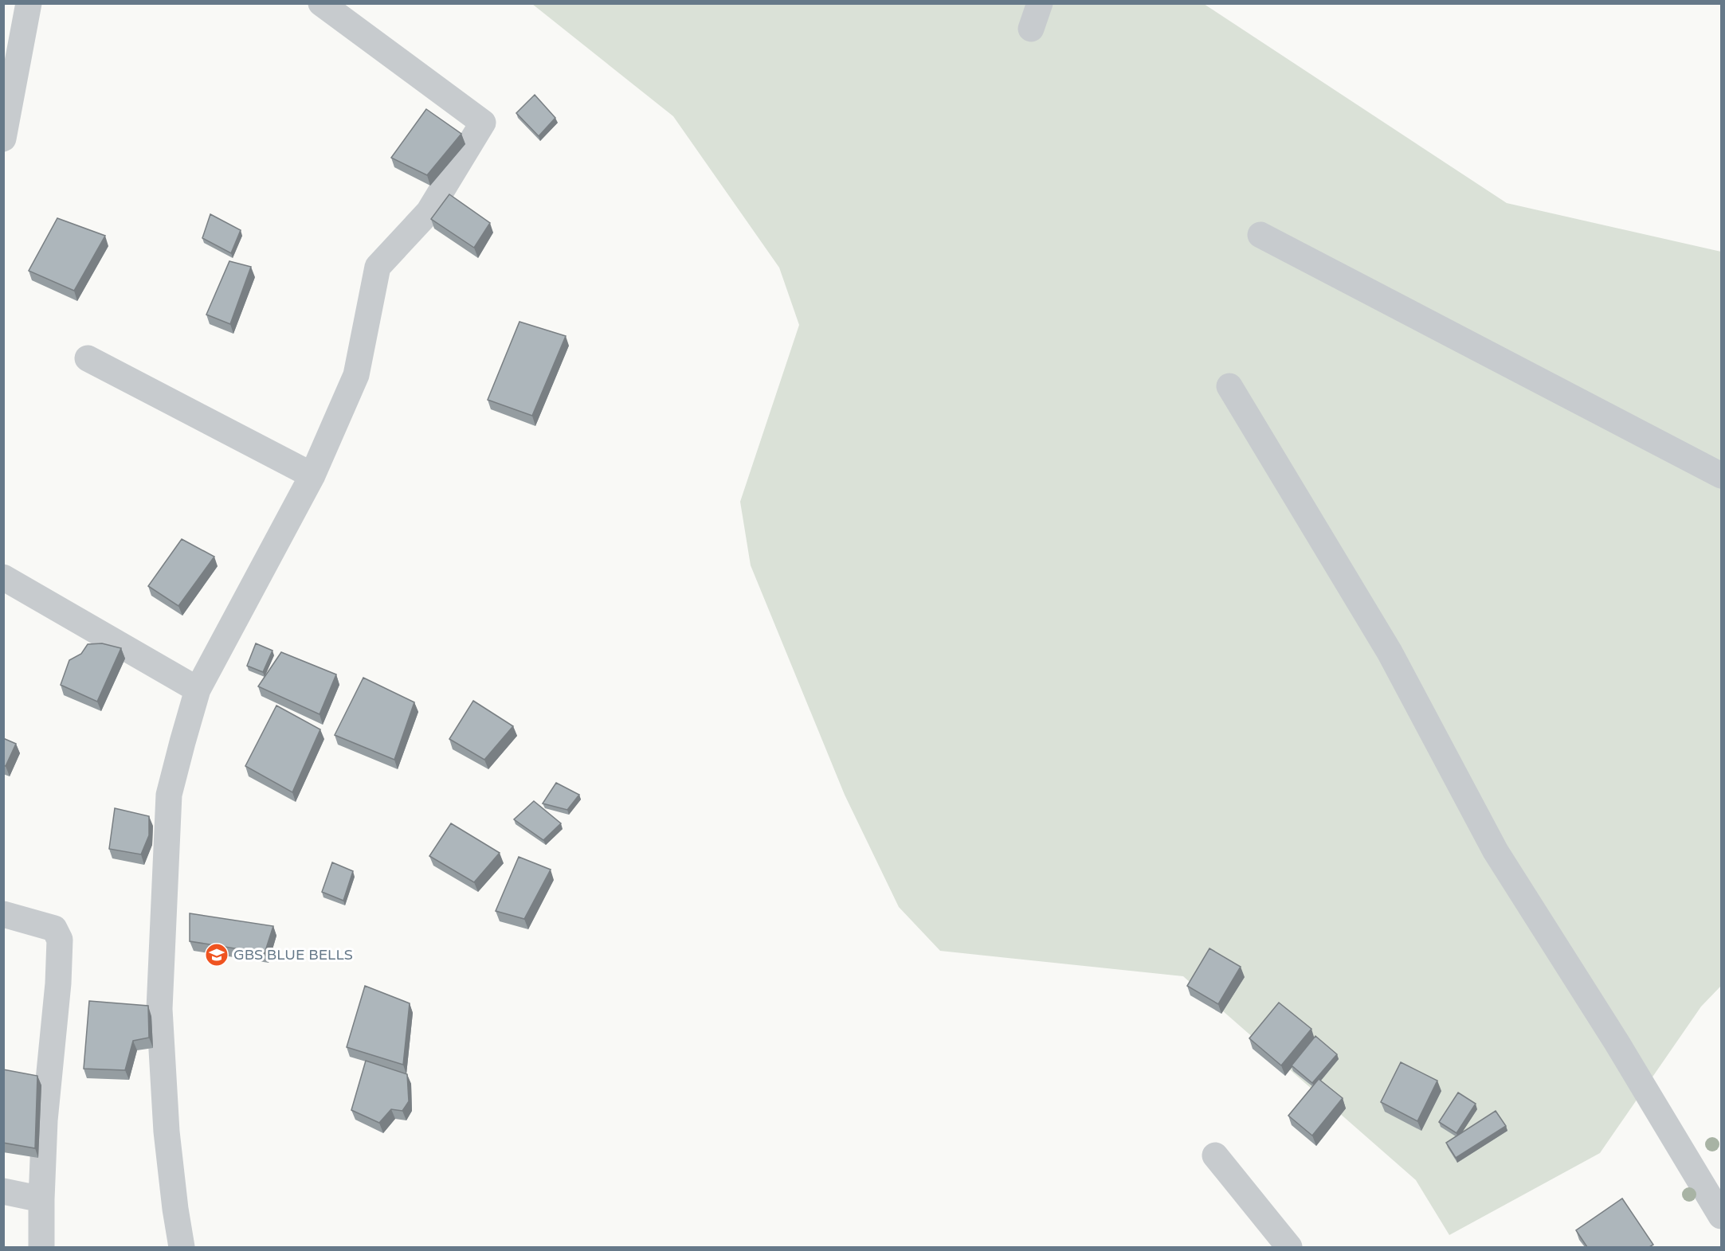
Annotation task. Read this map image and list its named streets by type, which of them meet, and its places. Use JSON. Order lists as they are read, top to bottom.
{
  "places": {
    "school or university": ["GBS BLUE BELLS"]
  }
}
